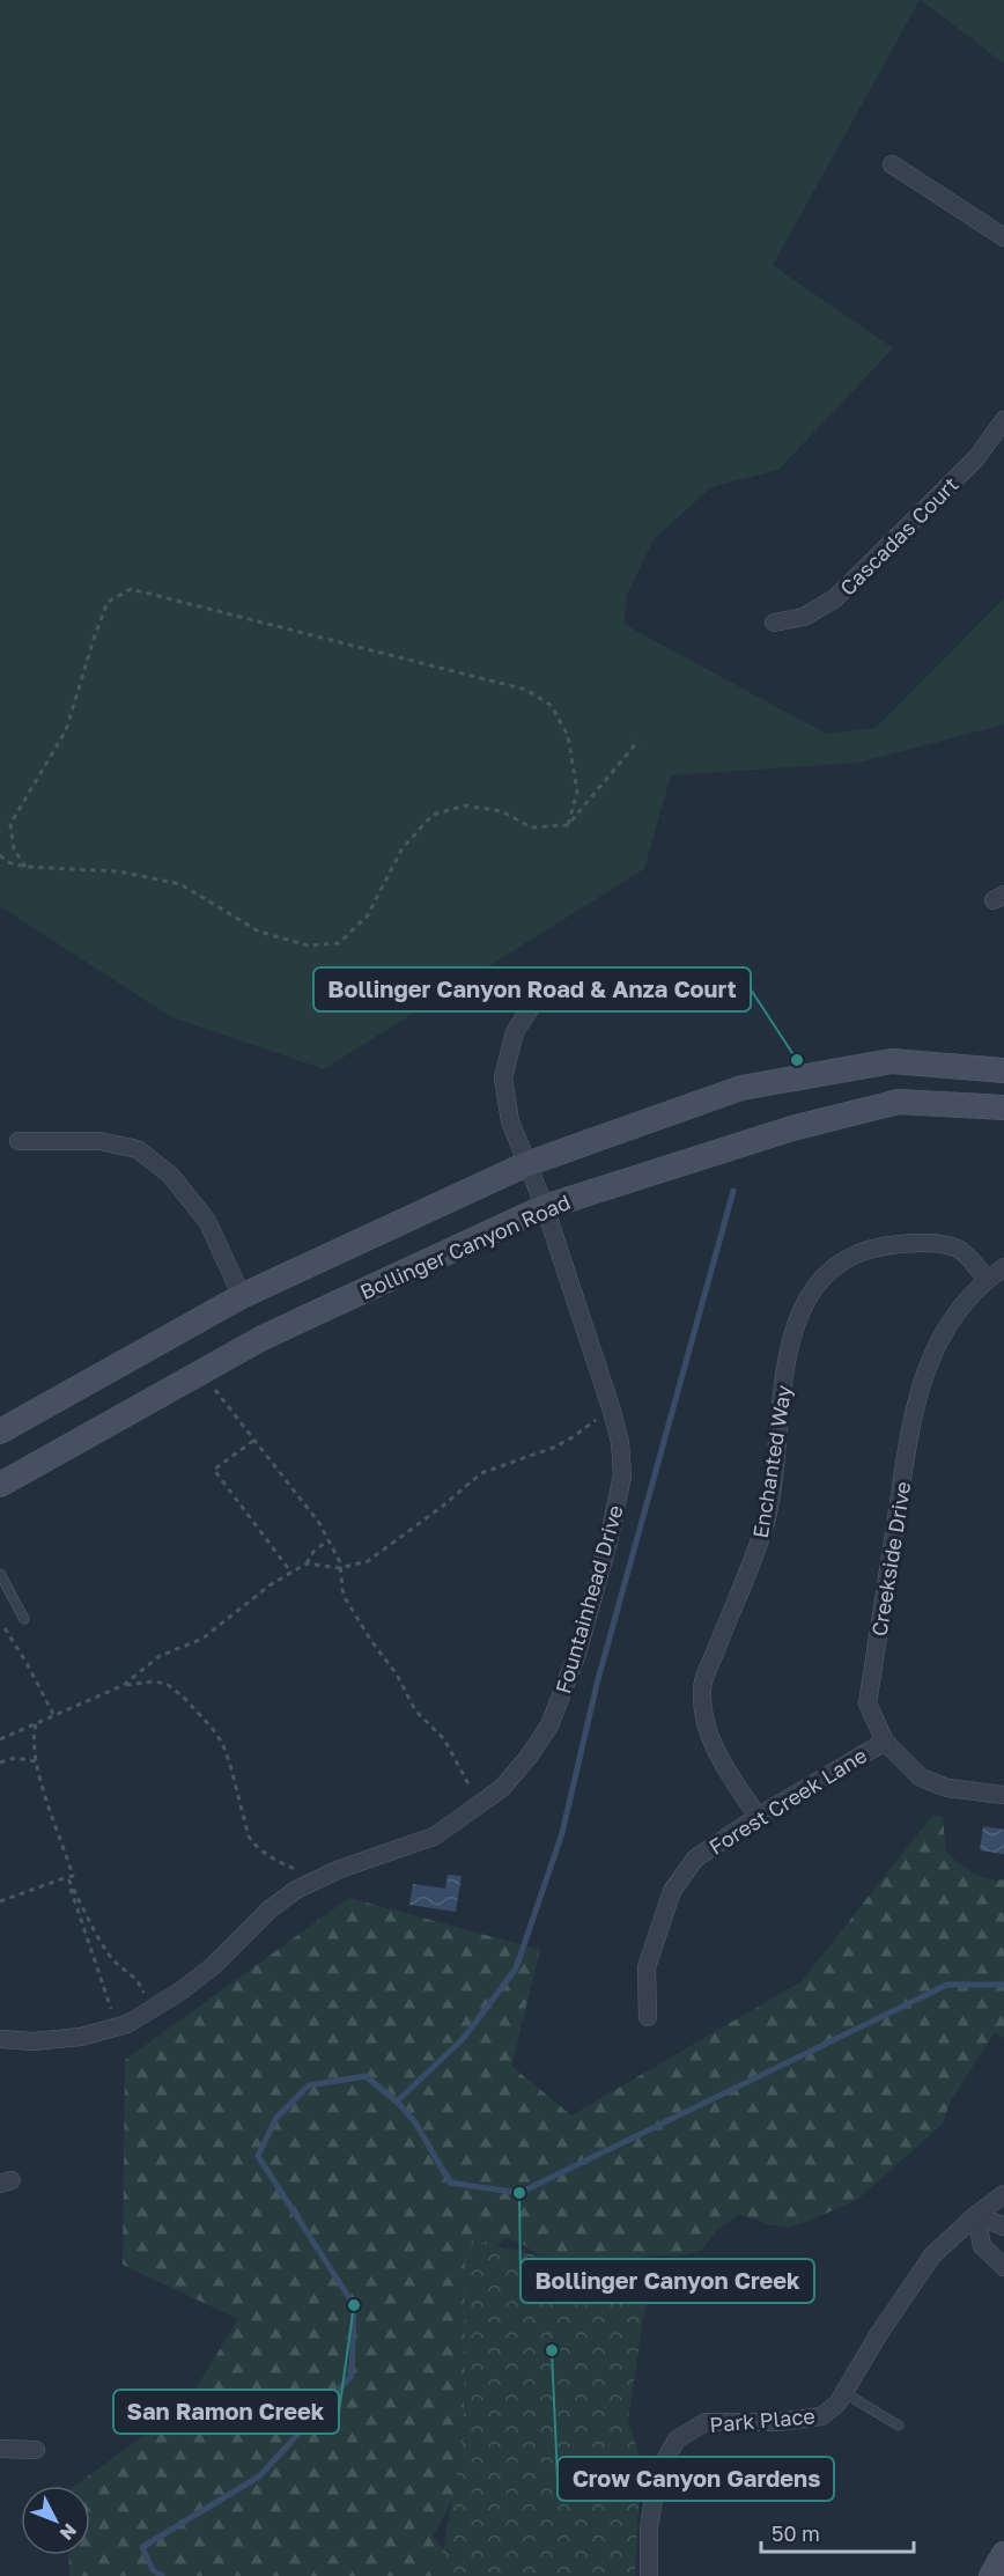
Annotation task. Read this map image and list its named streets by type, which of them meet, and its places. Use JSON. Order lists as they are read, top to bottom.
{
  "streets": {
    "main road": ["Bollinger Canyon Road"],
    "street": [
      "Cascadas Court",
      "Enchanted Way",
      "Creekside Drive",
      "Fountainhead Drive",
      "Forest Creek Lane",
      "Park Place"
    ]
  },
  "crossings": [
    ["Bollinger Canyon Road", "Fountainhead Drive"],
    ["Enchanted Way", "Creekside Drive"],
    ["Enchanted Way", "Forest Creek Lane"],
    ["Creekside Drive", "Forest Creek Lane"]
  ],
  "places": [
    "Bollinger Canyon Road & Anza Court",
    "Bollinger Canyon Creek",
    "San Ramon Creek",
    "Crow Canyon Gardens"
  ],
  "scale_bar": "50 m",
  "north": "bottom right"
}
